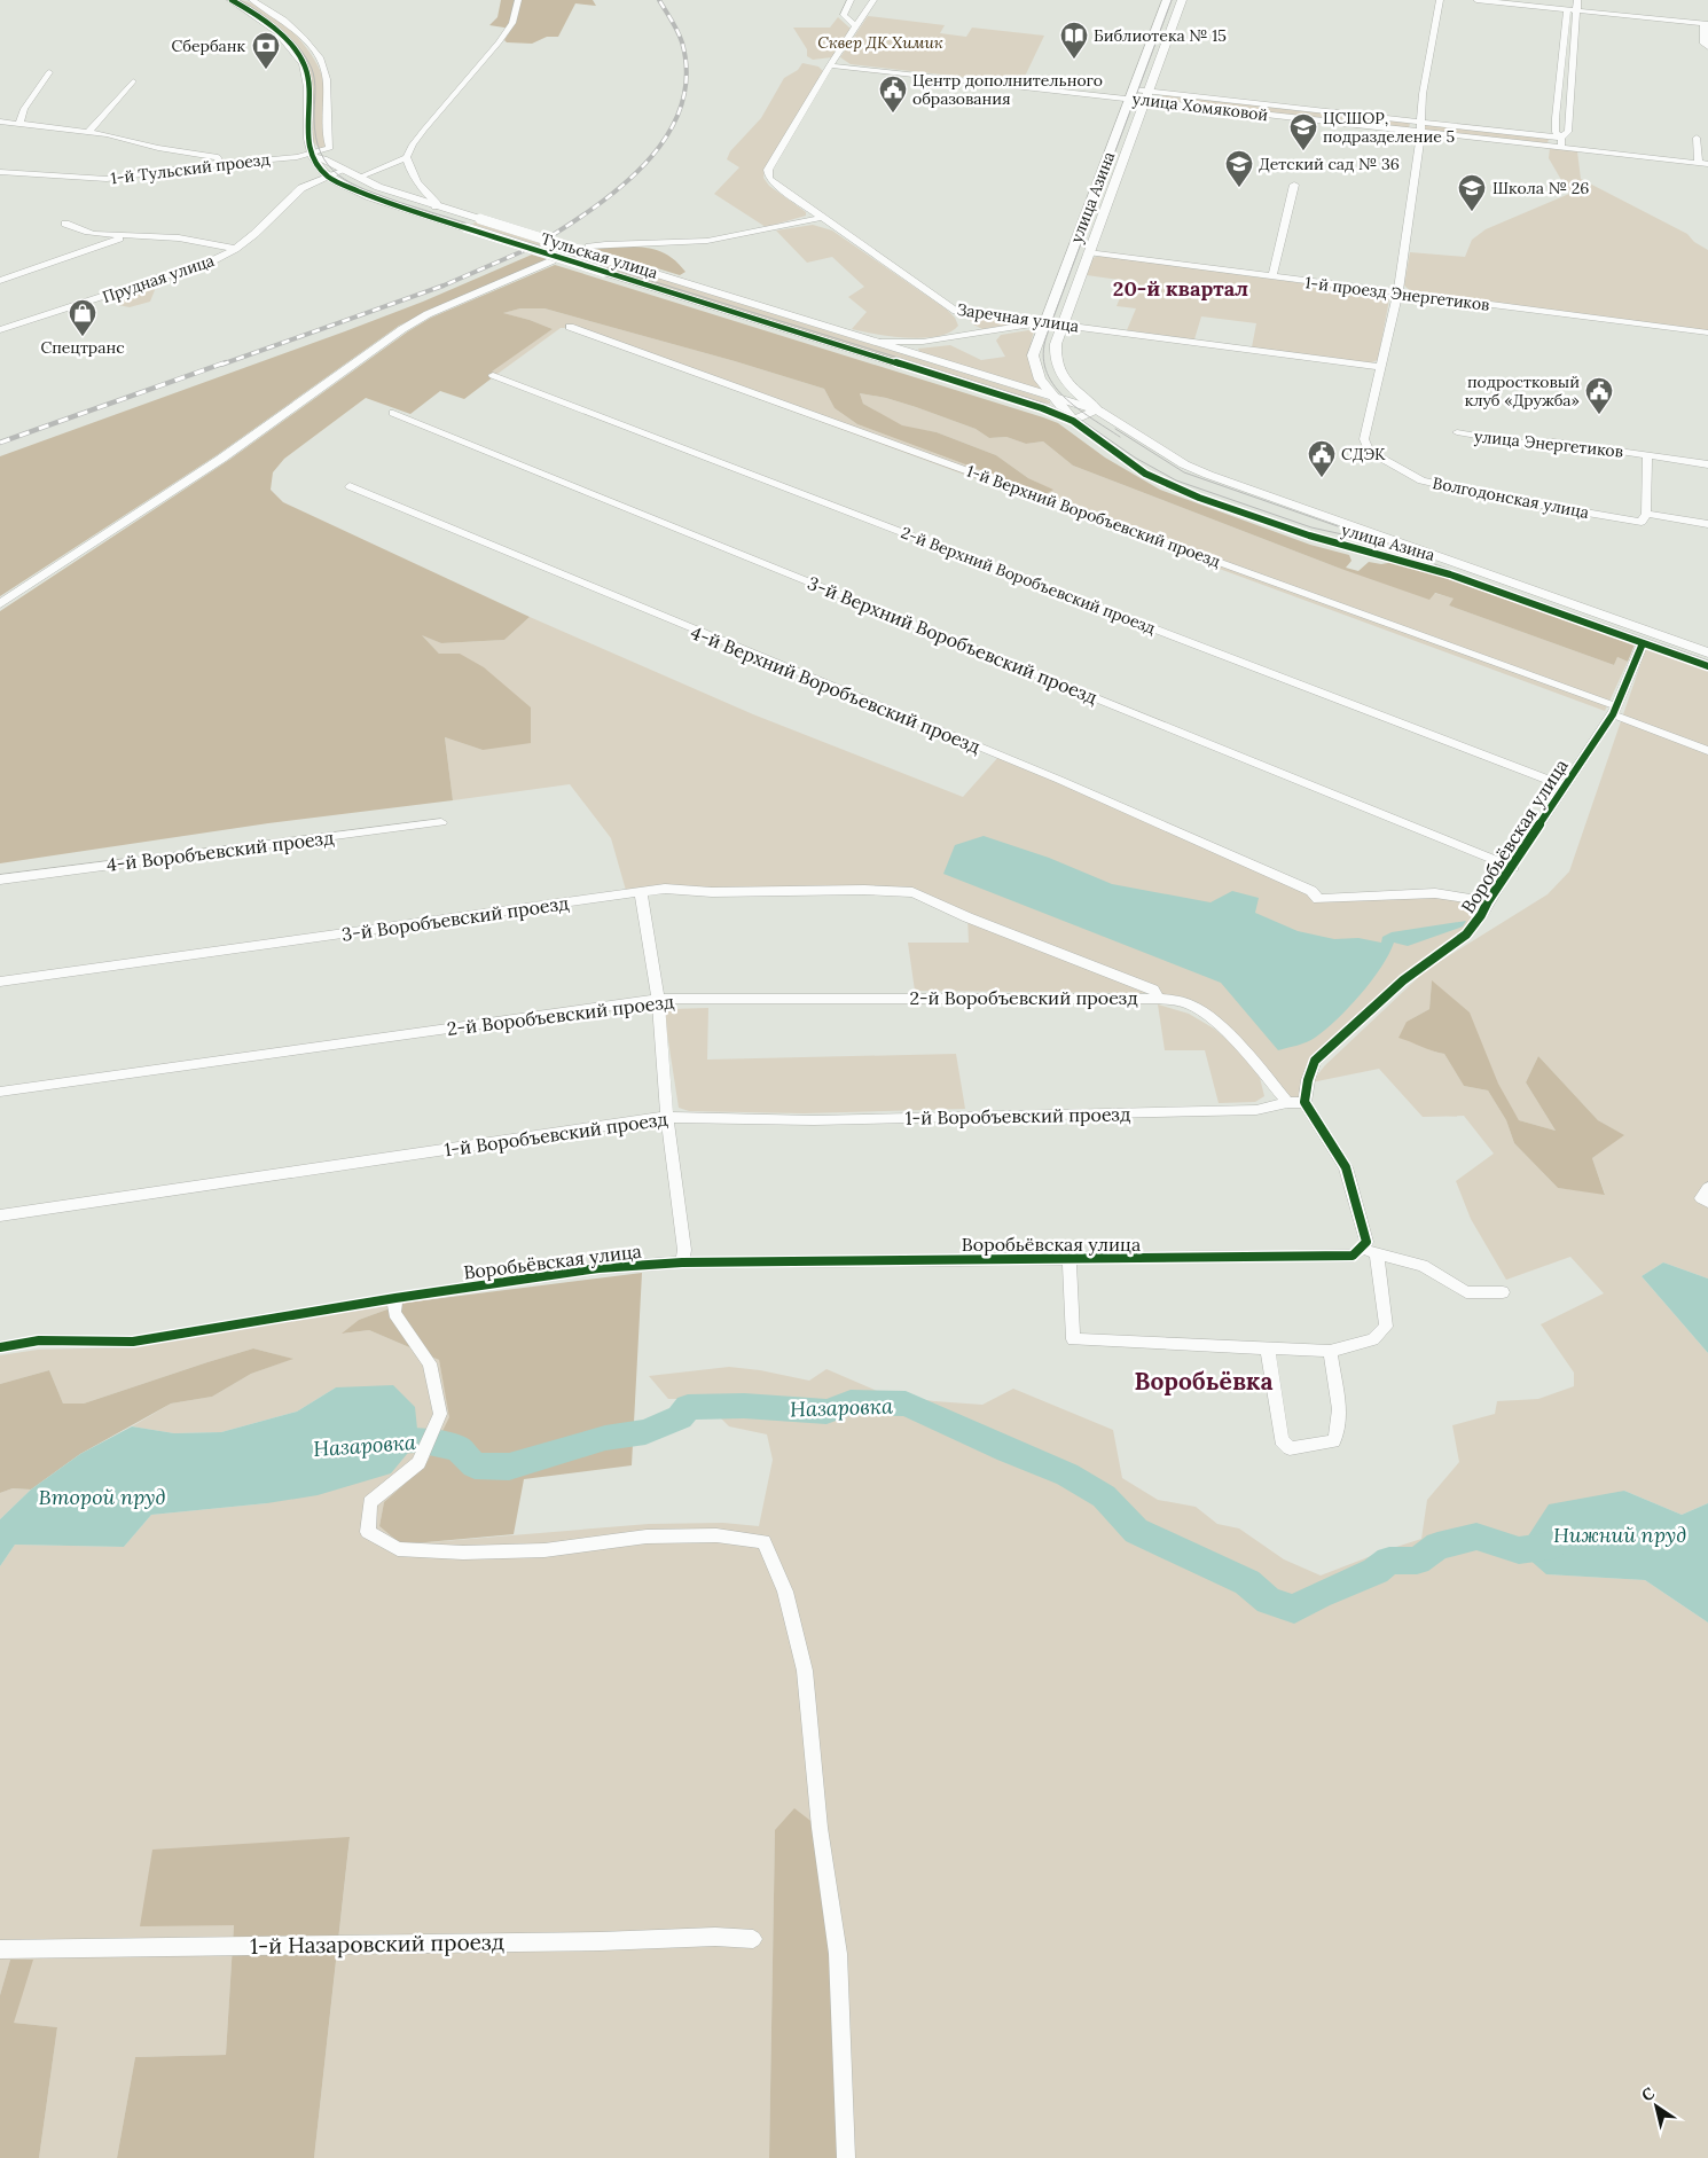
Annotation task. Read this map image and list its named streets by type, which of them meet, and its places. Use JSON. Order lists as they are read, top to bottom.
{
  "streets": {
    "main road": ["улица Азина"],
    "street": [
      "улица Хомяковой",
      "1-й Тульский проезд",
      "Тульская улица",
      "Прудная улица",
      "1-й проезд Энергетиков",
      "Заречная улица",
      "улица Энергетиков",
      "Волгодонская улица",
      "1-й Верхний Воробъевский проезд",
      "2-й Верхний Воробъевский проезд",
      "3-й Верхний Воробъевский проезд",
      "4-й Верхний Воробъевский проезд",
      "Воробьёвская улица",
      "4-й Воробъевский проезд",
      "3-й Воробъевский проезд",
      "2-й Воробъевский проезд",
      "1-й Воробъевский проезд",
      "1-й Назаровский проезд"
    ]
  },
  "crossings": [
    ["улица Хомяковой", "улица Азина"],
    ["улица Хомяковой", "Заречная улица"],
    ["1-й Тульский проезд", "Тульская улица"],
    ["улица Азина", "Тульская улица"],
    ["улица Азина", "1-й проезд Энергетиков"],
    ["улица Азина", "Заречная улица"],
    ["улица Азина", "Воробьёвская улица"],
    ["Тульская улица", "Прудная улица"],
    ["Заречная улица", "Волгодонская улица"],
    ["1-й Верхний Воробъевский проезд", "Воробьёвская улица"],
    ["2-й Верхний Воробъевский проезд", "Воробьёвская улица"],
    ["3-й Верхний Воробъевский проезд", "Воробьёвская улица"],
    ["4-й Верхний Воробъевский проезд", "Воробьёвская улица"],
    ["Воробьёвская улица", "1-й Воробъевский проезд"],
    ["3-й Воробъевский проезд", "2-й Воробъевский проезд"],
    ["2-й Воробъевский проезд", "1-й Воробъевский проезд"]
  ],
  "districts": ["20-й квартал", "Воробьёвка"],
  "water": ["Назаровка", "Второй пруд", "Нижний пруд"],
  "parks": ["Сквер ДК Химик"],
  "places": {
    "library": ["Библиотека № 15"],
    "bank": ["Сбербанк"],
    "public building": ["Центр дополнительного образования", "подростковый клуб «Дружба»", "СДЭК"],
    "school or university": ["ЦСШОР, подразделение 5", "Детский сад № 36", "Школа № 26"],
    "shop": ["Спецтранс"]
  },
  "north": "top left"
}
